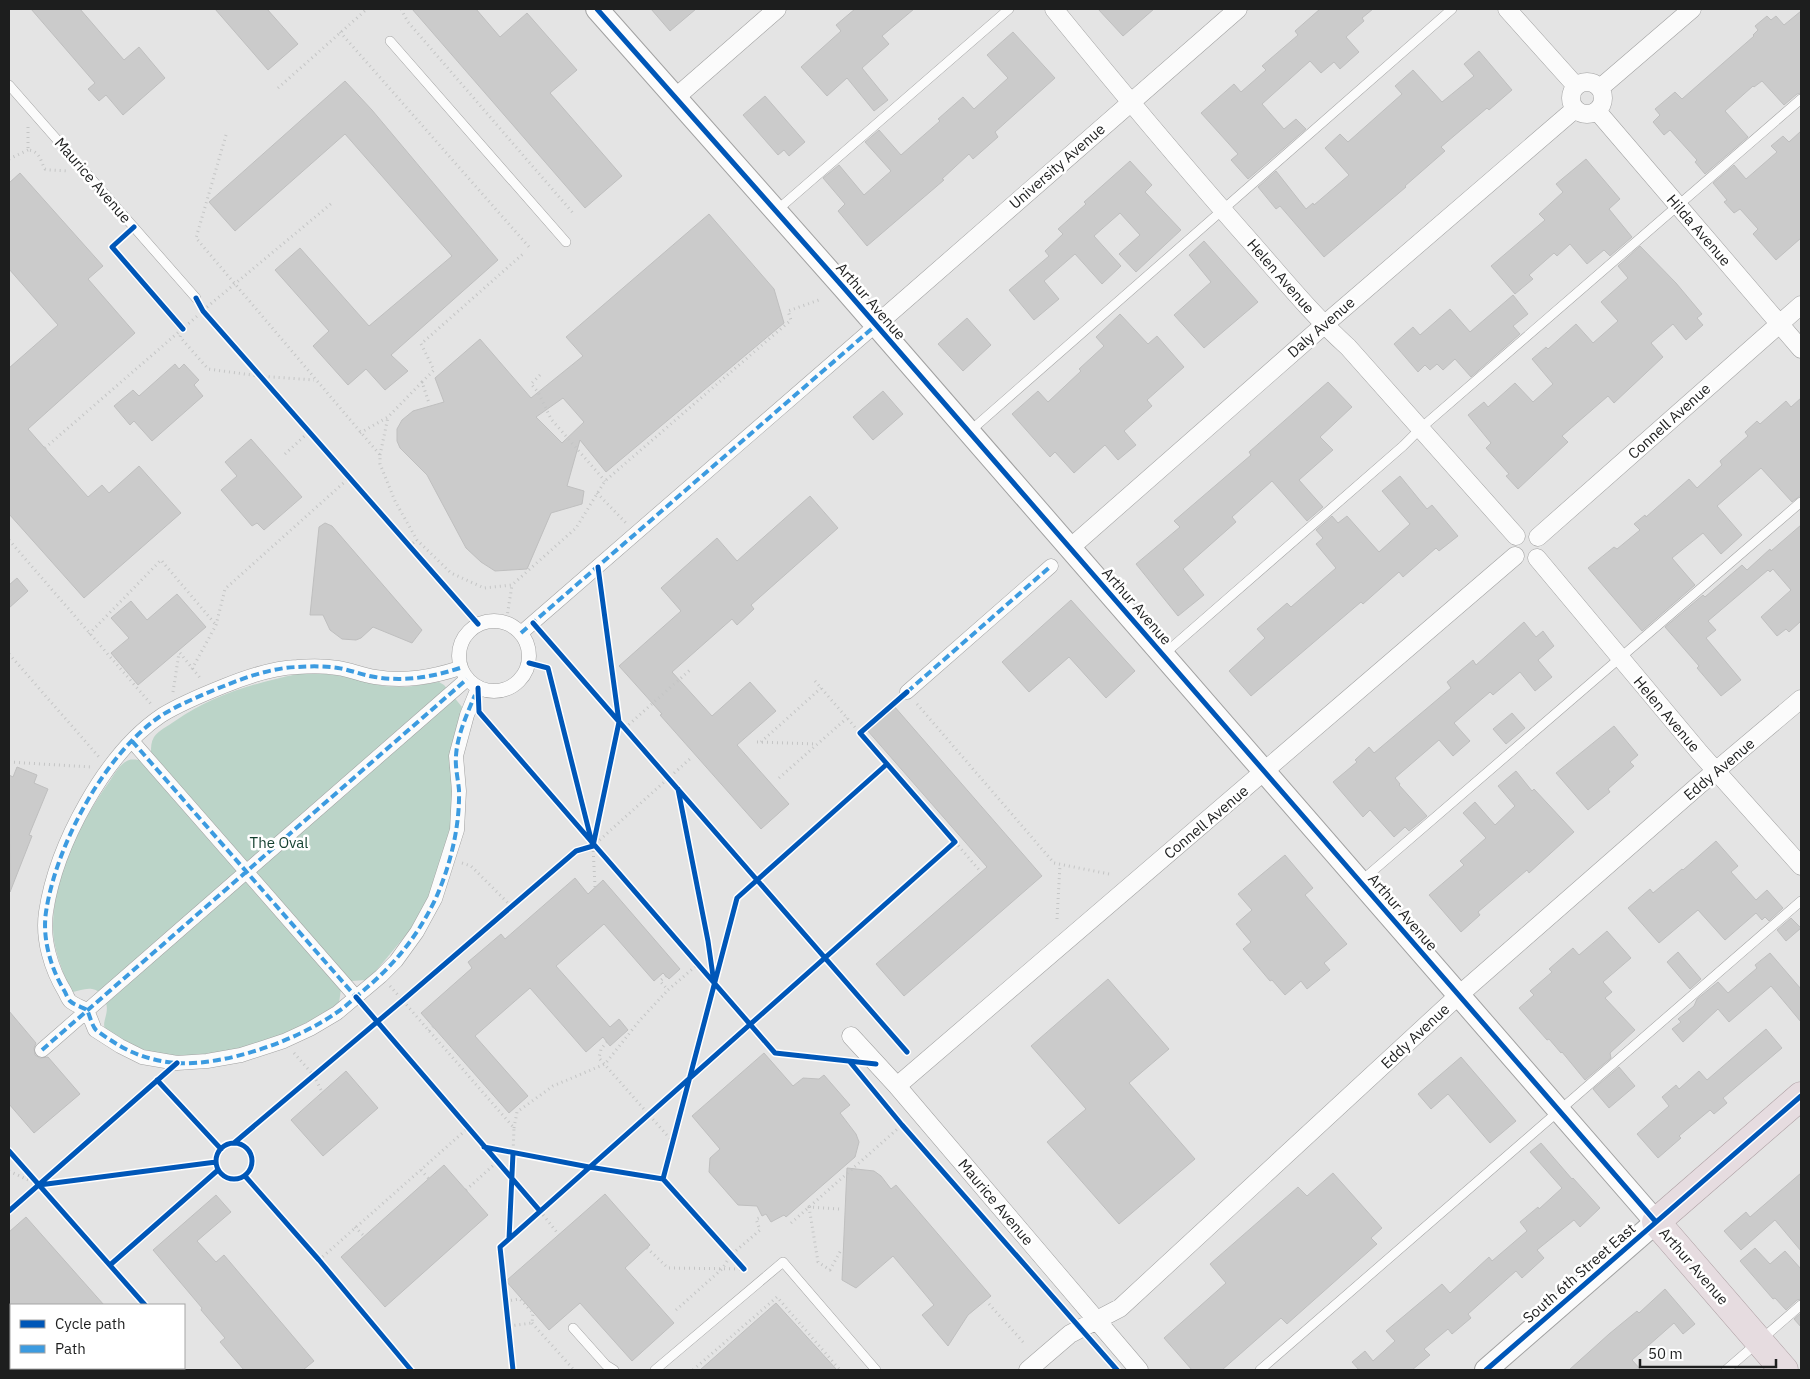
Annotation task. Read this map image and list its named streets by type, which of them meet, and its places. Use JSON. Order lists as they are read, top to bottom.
{
  "streets": {
    "highway": ["Arthur Avenue", "South 6th Street East"],
    "street": [
      "University Avenue",
      "Maurice Avenue",
      "Hilda Avenue",
      "Helen Avenue",
      "Daly Avenue",
      "Connell Avenue",
      "Eddy Avenue"
    ]
  },
  "crossings": [
    ["University Avenue", "Helen Avenue"],
    ["University Avenue", "Arthur Avenue"],
    ["Maurice Avenue", "Connell Avenue"],
    ["Maurice Avenue", "Eddy Avenue"],
    ["Hilda Avenue", "Daly Avenue"],
    ["Hilda Avenue", "Connell Avenue"],
    ["Helen Avenue", "Daly Avenue"],
    ["Helen Avenue", "Connell Avenue"],
    ["Helen Avenue", "Eddy Avenue"],
    ["Arthur Avenue", "Daly Avenue"],
    ["Arthur Avenue", "Connell Avenue"],
    ["Arthur Avenue", "Eddy Avenue"],
    ["Arthur Avenue", "South 6th Street East"]
  ],
  "parks": ["The Oval"],
  "legend": ["Cycle path", "Path"],
  "scale_bar": "50 m"
}
